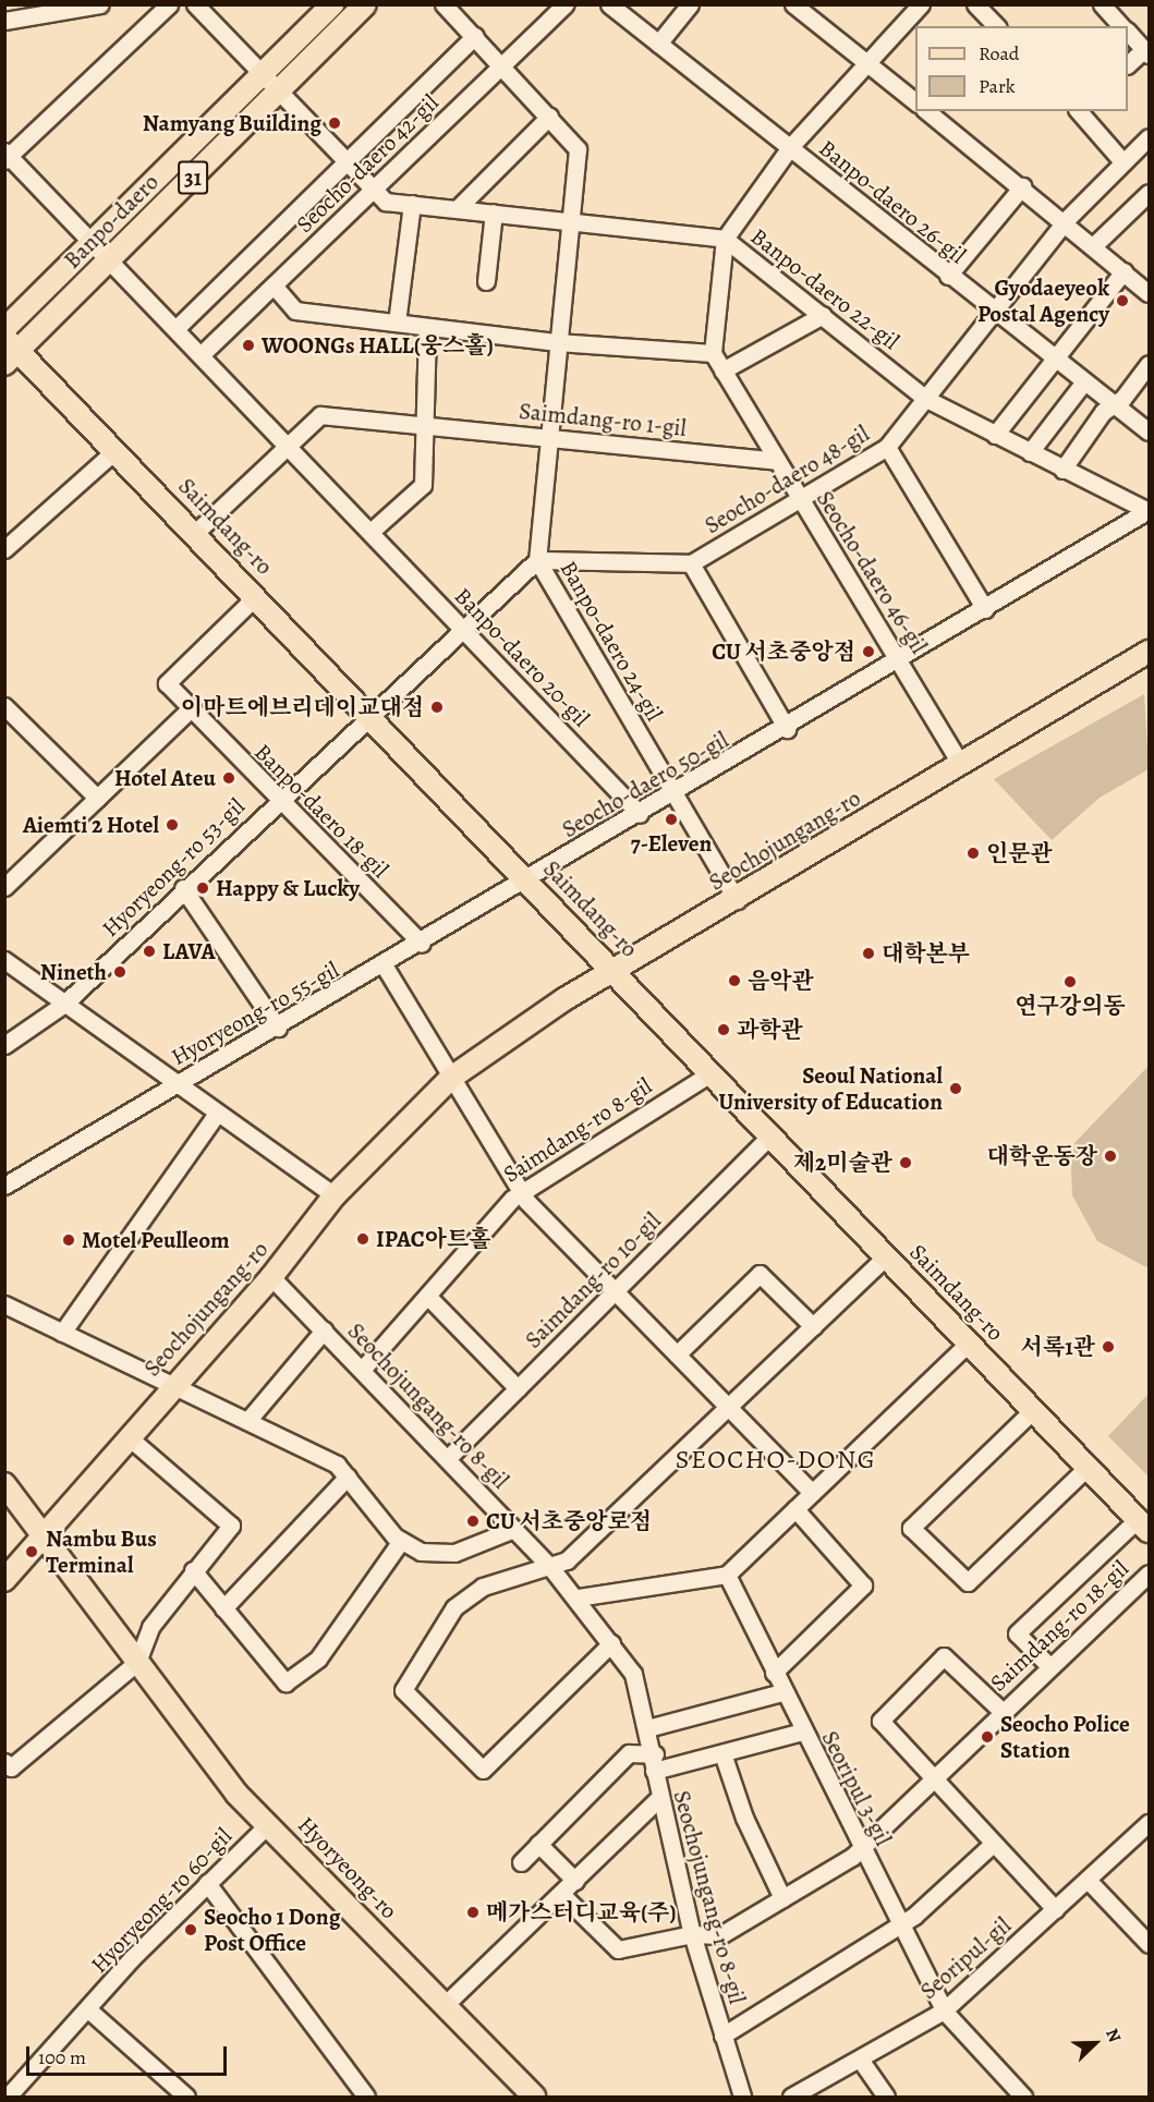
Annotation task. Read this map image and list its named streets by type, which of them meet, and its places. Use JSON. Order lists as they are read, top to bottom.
{
  "streets": {
    "main road": [
      "31",
      "Banpo-daero",
      "Saimdang-ro",
      "Seochojungang-ro",
      "Hyoryeong-ro"
    ],
    "street": [
      "Seocho-daero 42-gil",
      "Banpo-daero 26-gil",
      "Banpo-daero 22-gil",
      "Saimdang-ro 1-gil",
      "Seocho-daero 48-gil",
      "Seocho-daero 46-gil",
      "Banpo-daero 24-gil",
      "Banpo-daero 20-gil",
      "Seocho-daero 50-gil",
      "Banpo-daero 18-gil",
      "Hyoryeong-ro 53-gil",
      "Hyoryeong-ro 55-gil",
      "Saimdang-ro 8-gil",
      "Saimdang-ro 10-gil",
      "Seochojungang-ro 8-gil",
      "Saimdang-ro 18-gil",
      "Seoripul 3-gil",
      "Hyoryeong-ro 60-gil",
      "Seoripul-gil"
    ]
  },
  "crossings": [
    ["Seocho-daero 42-gil", "Banpo-daero 22-gil"],
    ["Seocho-daero 42-gil", "Banpo-daero 24-gil"],
    ["Seocho-daero 42-gil", "Banpo-daero 20-gil"],
    ["Banpo-daero 26-gil", "Seocho-daero 48-gil"],
    ["Banpo-daero", "Banpo-daero 22-gil"],
    ["Banpo-daero", "Saimdang-ro"],
    ["Banpo-daero", "Banpo-daero 20-gil"],
    ["Banpo-daero 22-gil", "Seocho-daero 48-gil"],
    ["Banpo-daero 22-gil", "Banpo-daero 24-gil"],
    ["Banpo-daero 22-gil", "Seocho-daero 50-gil"],
    ["Saimdang-ro 1-gil", "Saimdang-ro"],
    ["Saimdang-ro 1-gil", "Seocho-daero 46-gil"],
    ["Saimdang-ro 1-gil", "Banpo-daero 24-gil"],
    ["Saimdang-ro 1-gil", "Banpo-daero 20-gil"],
    ["Seocho-daero 48-gil", "Seocho-daero 46-gil"],
    ["Seocho-daero 48-gil", "Banpo-daero 24-gil"],
    ["Saimdang-ro", "Seocho-daero 50-gil"],
    ["Saimdang-ro", "Banpo-daero 18-gil"],
    ["Saimdang-ro", "Seochojungang-ro"],
    ["Saimdang-ro", "Hyoryeong-ro 53-gil"],
    ["Saimdang-ro", "Hyoryeong-ro 55-gil"],
    ["Saimdang-ro", "Saimdang-ro 8-gil"],
    ["Saimdang-ro", "Saimdang-ro 10-gil"],
    ["Saimdang-ro", "Saimdang-ro 18-gil"],
    ["Seocho-daero 46-gil", "Seocho-daero 50-gil"],
    ["Seocho-daero 46-gil", "Seochojungang-ro"],
    ["Banpo-daero 24-gil", "Seocho-daero 50-gil"],
    ["Banpo-daero 24-gil", "Seochojungang-ro"],
    ["Banpo-daero 20-gil", "Seocho-daero 50-gil"],
    ["Seocho-daero 50-gil", "Hyoryeong-ro 55-gil"],
    ["Banpo-daero 18-gil", "Hyoryeong-ro 53-gil"],
    ["Banpo-daero 18-gil", "Hyoryeong-ro 55-gil"],
    ["Seochojungang-ro", "Seochojungang-ro 8-gil"],
    ["Seochojungang-ro", "Hyoryeong-ro"],
    ["Saimdang-ro 8-gil", "Seochojungang-ro 8-gil"],
    ["Saimdang-ro 10-gil", "Seochojungang-ro 8-gil"],
    ["Seochojungang-ro 8-gil", "Saimdang-ro 18-gil"],
    ["Seochojungang-ro 8-gil", "Seoripul 3-gil"],
    ["Saimdang-ro 18-gil", "Seoripul 3-gil"],
    ["Saimdang-ro 18-gil", "Seoripul-gil"],
    ["Seoripul 3-gil", "Seoripul-gil"],
    ["Hyoryeong-ro", "Hyoryeong-ro 60-gil"]
  ],
  "districts": ["SEOCHO-DONG"],
  "places": [
    "Namyang Building",
    "Gyodaeyeok Postal Agency",
    "WOONGs HALL(웅스홀)",
    "CU 서초중앙점",
    "이마트에브리데이교대점",
    "Hotel Ateu",
    "7-Eleven",
    "Aiemti 2 Hotel",
    "인문관",
    "Happy & Lucky",
    "LAVA",
    "대학본부",
    "Nineth",
    "음악관",
    "연구강의동",
    "과학관",
    "Seoul National University of Education",
    "대학운동장",
    "제2미술관",
    "IPAC아트홀",
    "Motel Peulleom",
    "서록1관",
    "CU 서초중앙로점",
    "Nambu Bus Terminal",
    "Seocho Police Station",
    "메가스터디교육(주)",
    "Seocho 1 Dong Post Office"
  ],
  "legend": ["Road", "Park"],
  "scale_bar": "100 m",
  "north": "top right"
}
